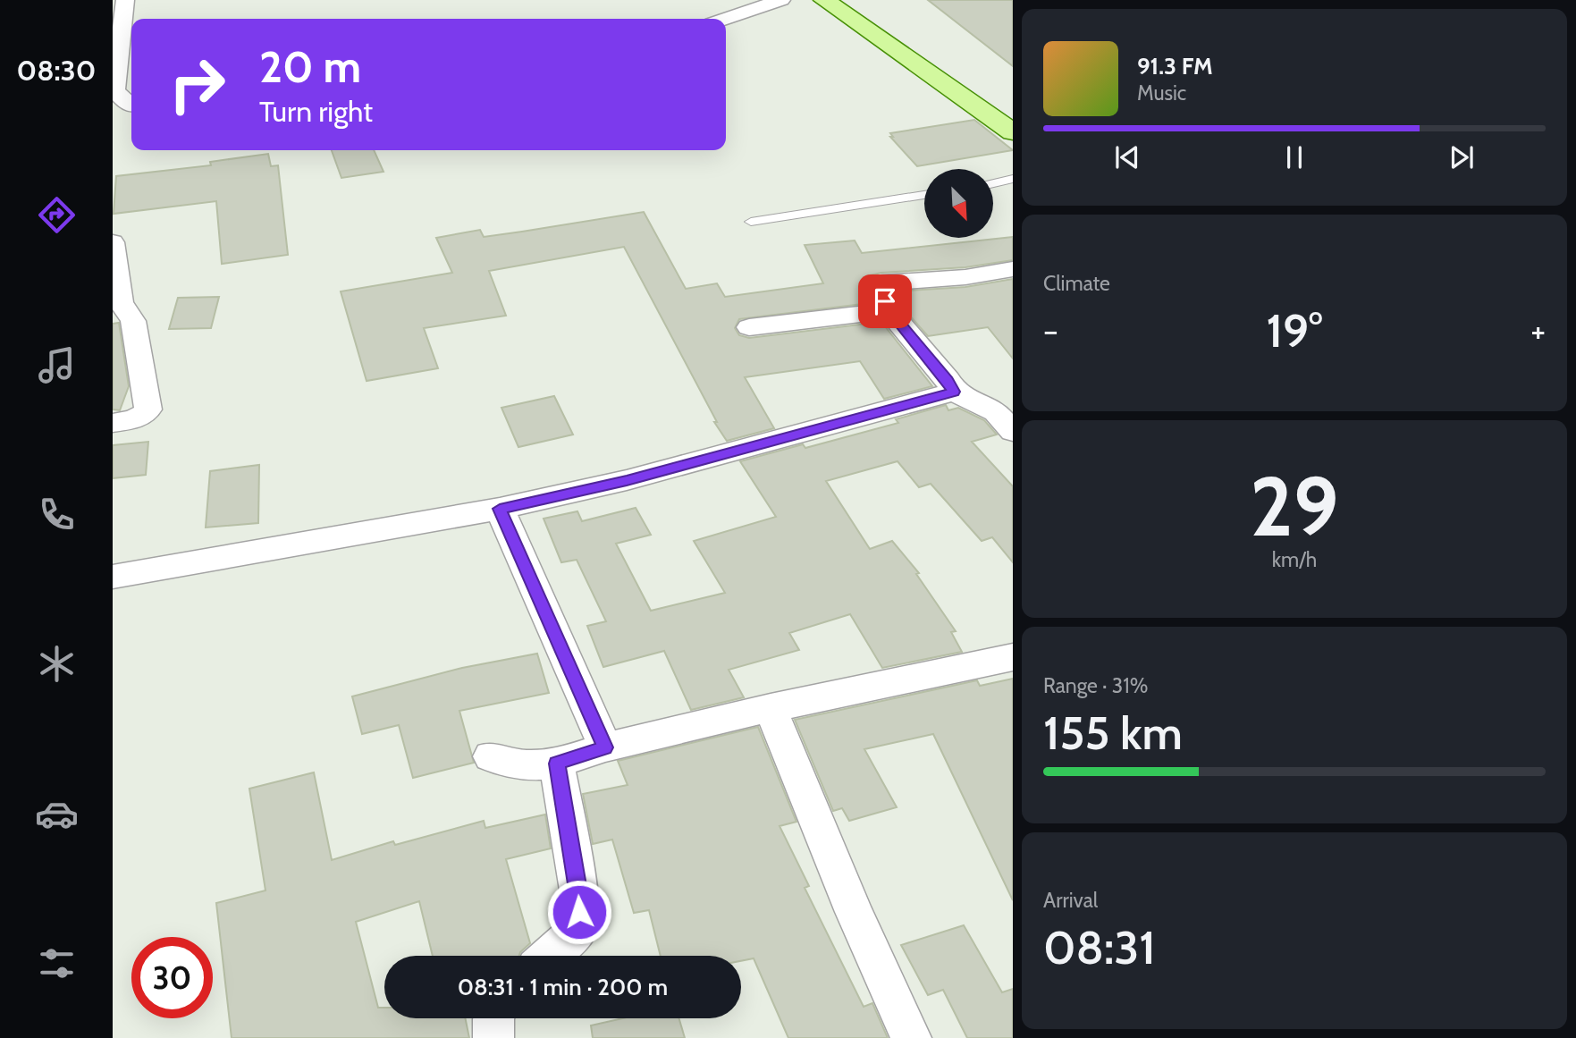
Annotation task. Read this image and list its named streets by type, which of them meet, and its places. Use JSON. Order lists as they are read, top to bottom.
{
  "north": "bottom right",
  "page": {
    "tabs": "08:30",
    "turn": ["20 m", "Turn right"],
    "song": ["91.3 FM", "Music"],
    "tile": [
      "Climate",
      ["29", "km/h"],
      ["Range · 31%", "155 km"],
      ["Arrival", "08:31"]
    ],
    "heat": ["−", "19°", "+"],
    "limit": "30",
    "trip": "08:31 · 1 min · 200 m"
  }
}
